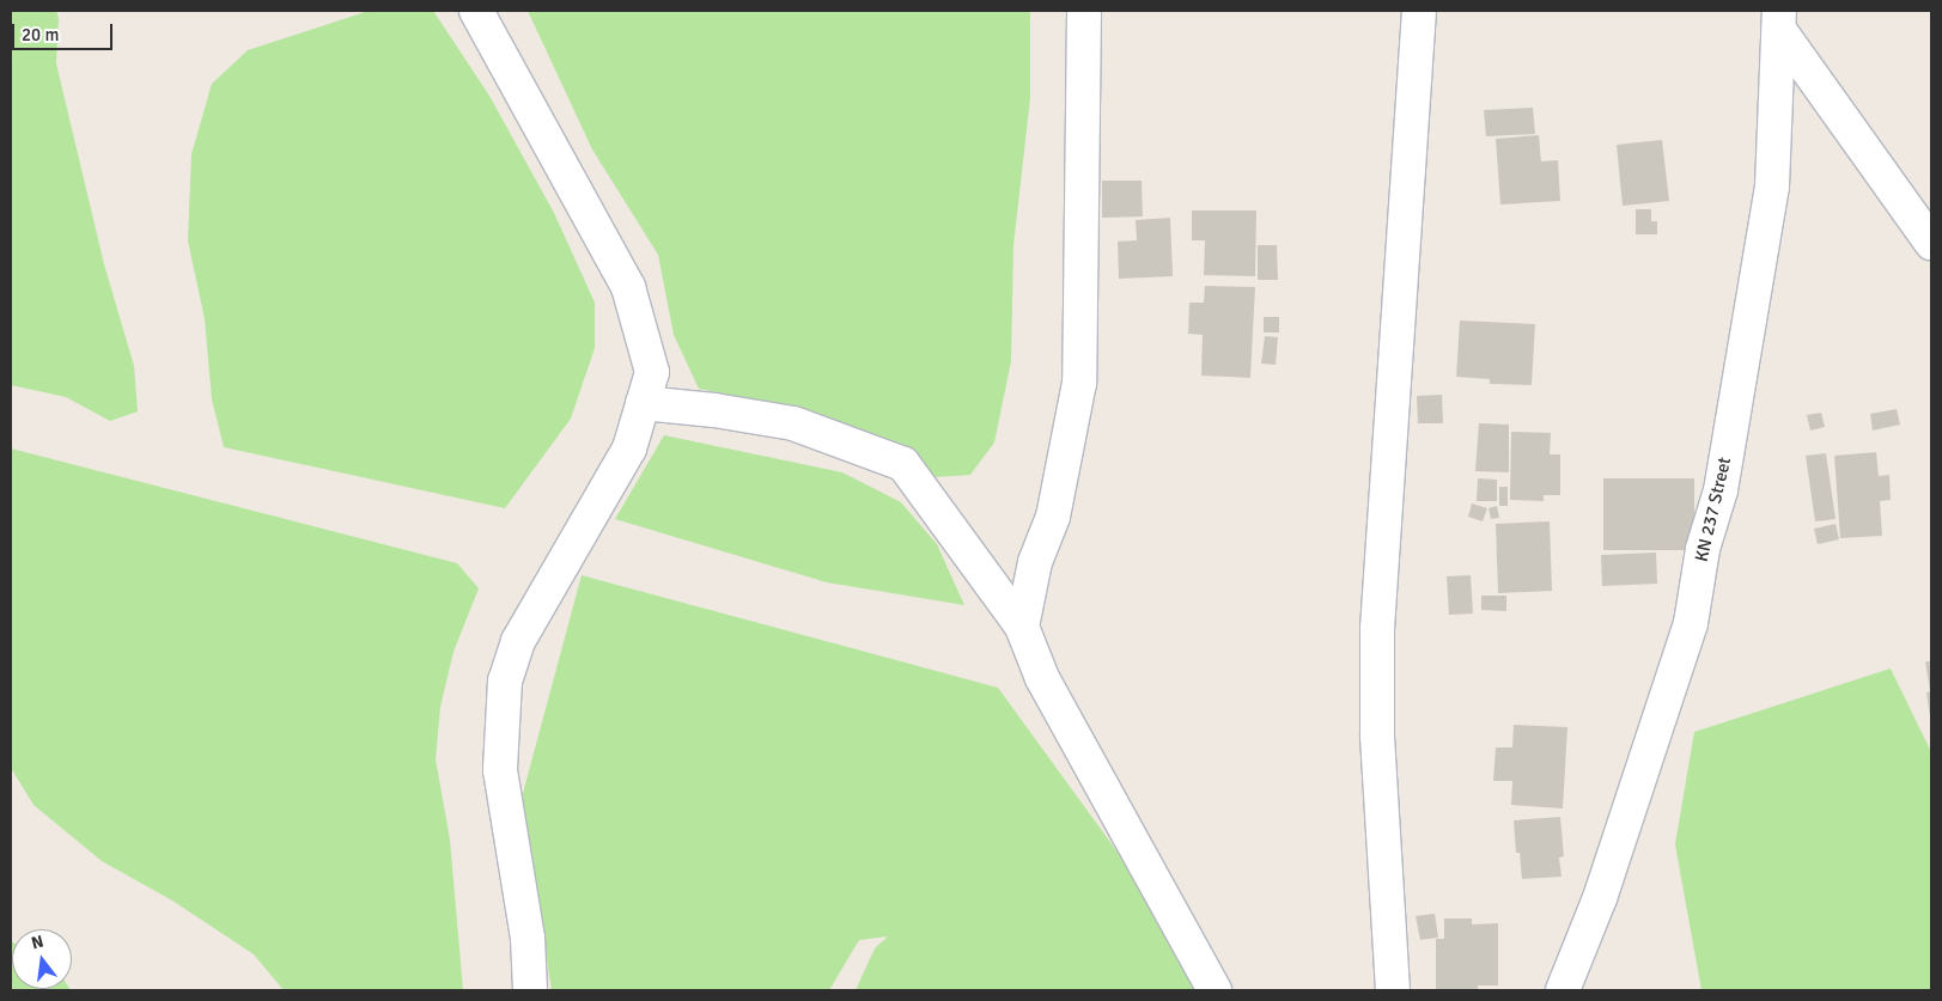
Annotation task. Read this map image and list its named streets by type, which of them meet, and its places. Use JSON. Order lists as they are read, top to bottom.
{
  "streets": {
    "street": ["KN 237 Street"]
  },
  "scale_bar": "20 m",
  "north": "top"
}
